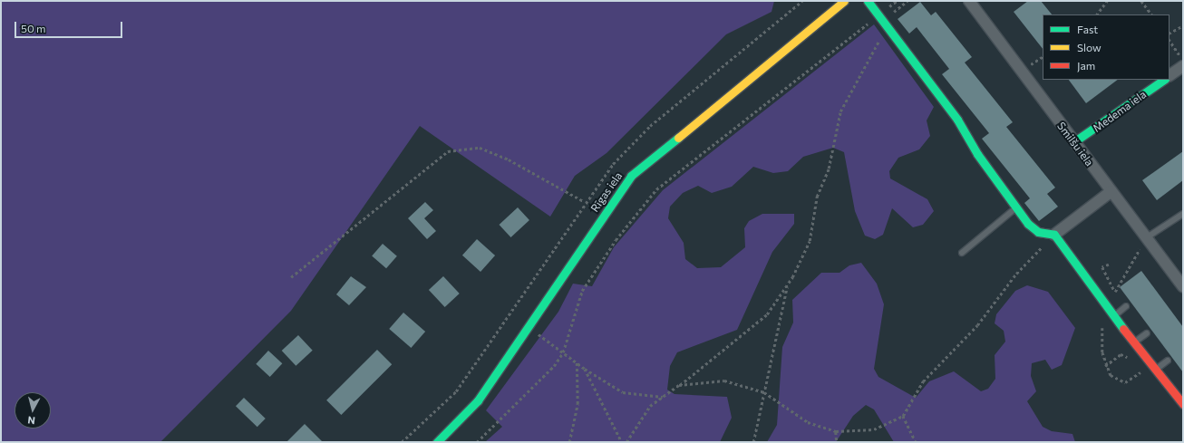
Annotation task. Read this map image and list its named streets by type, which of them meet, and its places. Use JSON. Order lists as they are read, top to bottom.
{
  "streets": {
    "street": ["Medema iela", "Smilšu iela", "Rīgas iela"]
  },
  "crossings": [
    ["Medema iela", "Smilšu iela"]
  ],
  "legend": ["Fast", "Slow", "Jam"],
  "scale_bar": "50 m",
  "north": "bottom"
}
